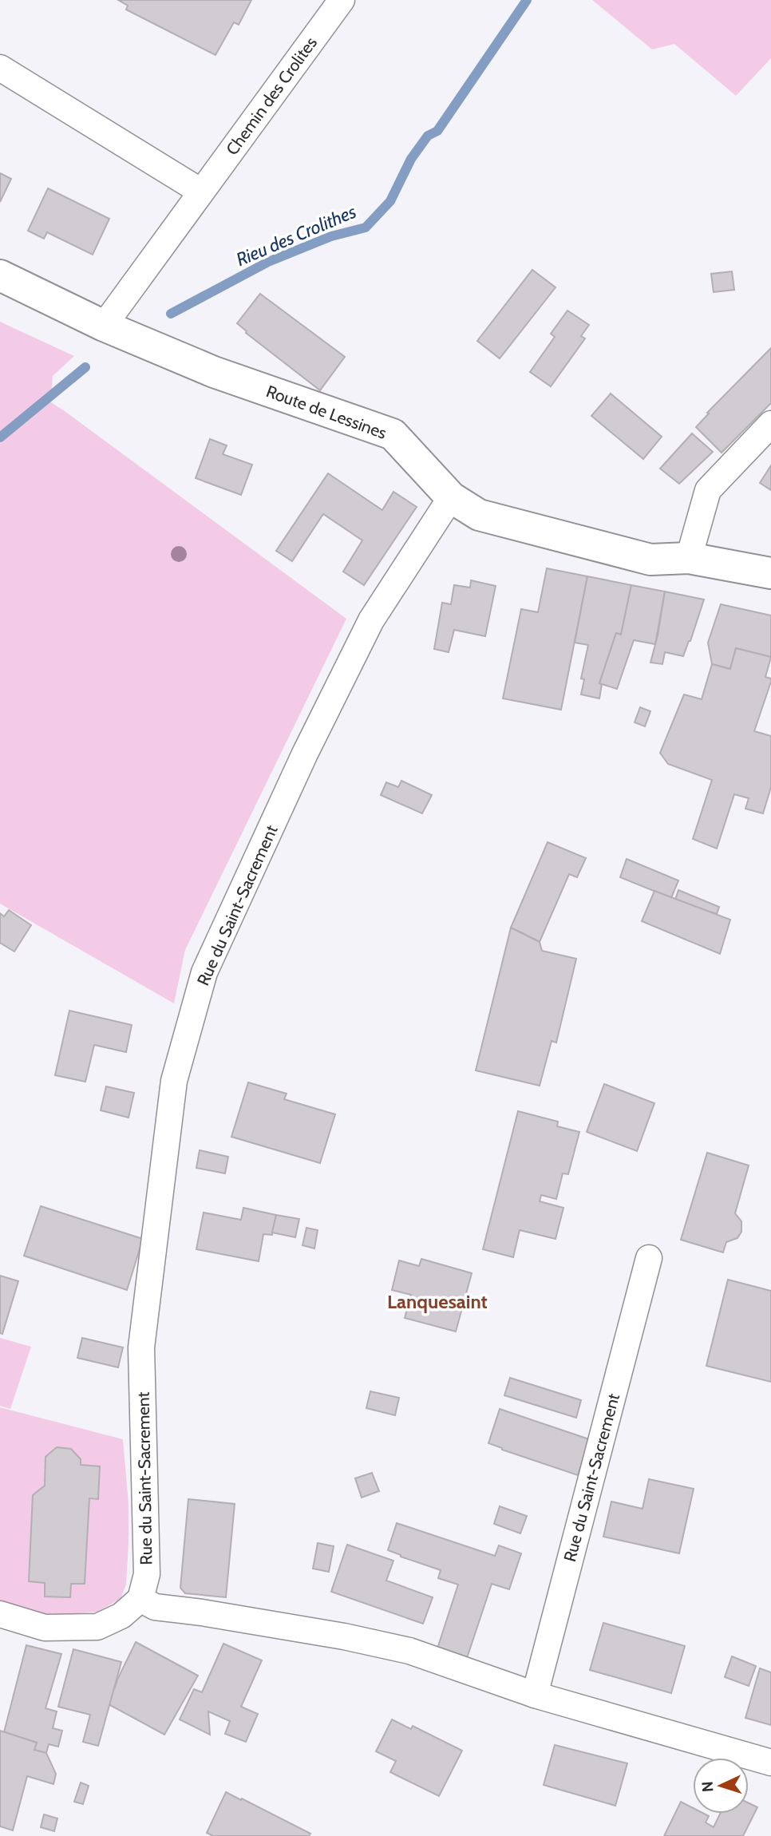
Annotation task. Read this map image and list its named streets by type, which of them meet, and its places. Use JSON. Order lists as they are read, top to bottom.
{
  "streets": {
    "main road": ["Route de Lessines"],
    "street": ["Chemin des Crolites", "Rue du Saint-Sacrement"]
  },
  "crossings": [
    ["Chemin des Crolites", "Route de Lessines"],
    ["Route de Lessines", "Rue du Saint-Sacrement"]
  ],
  "districts": ["Lanquesaint"],
  "water": ["Rieu des Crolithes"],
  "north": "left"
}
